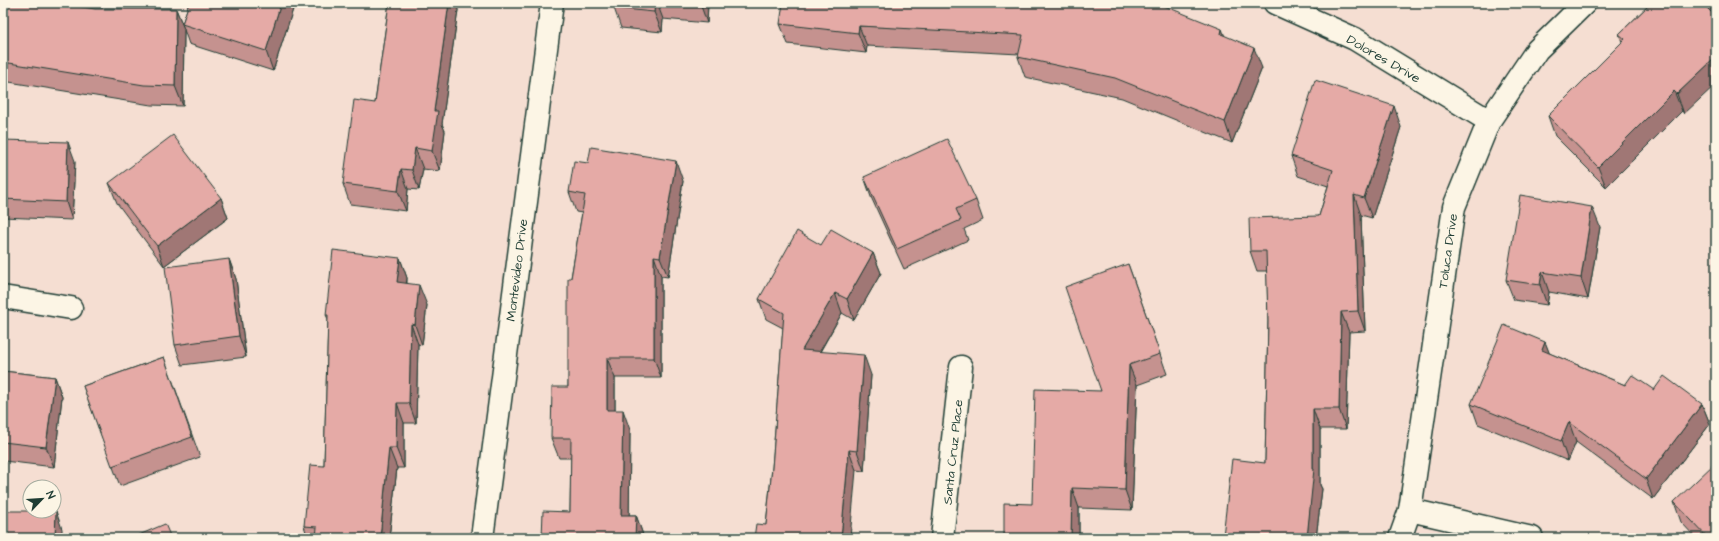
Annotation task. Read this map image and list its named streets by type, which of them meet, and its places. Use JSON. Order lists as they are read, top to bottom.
{
  "streets": {
    "street": [
      "Dolores Drive",
      "Toluca Drive",
      "Montevideo Drive",
      "Santa Cruz Place"
    ]
  },
  "crossings": [
    ["Dolores Drive", "Toluca Drive"]
  ],
  "north": "top right"
}
